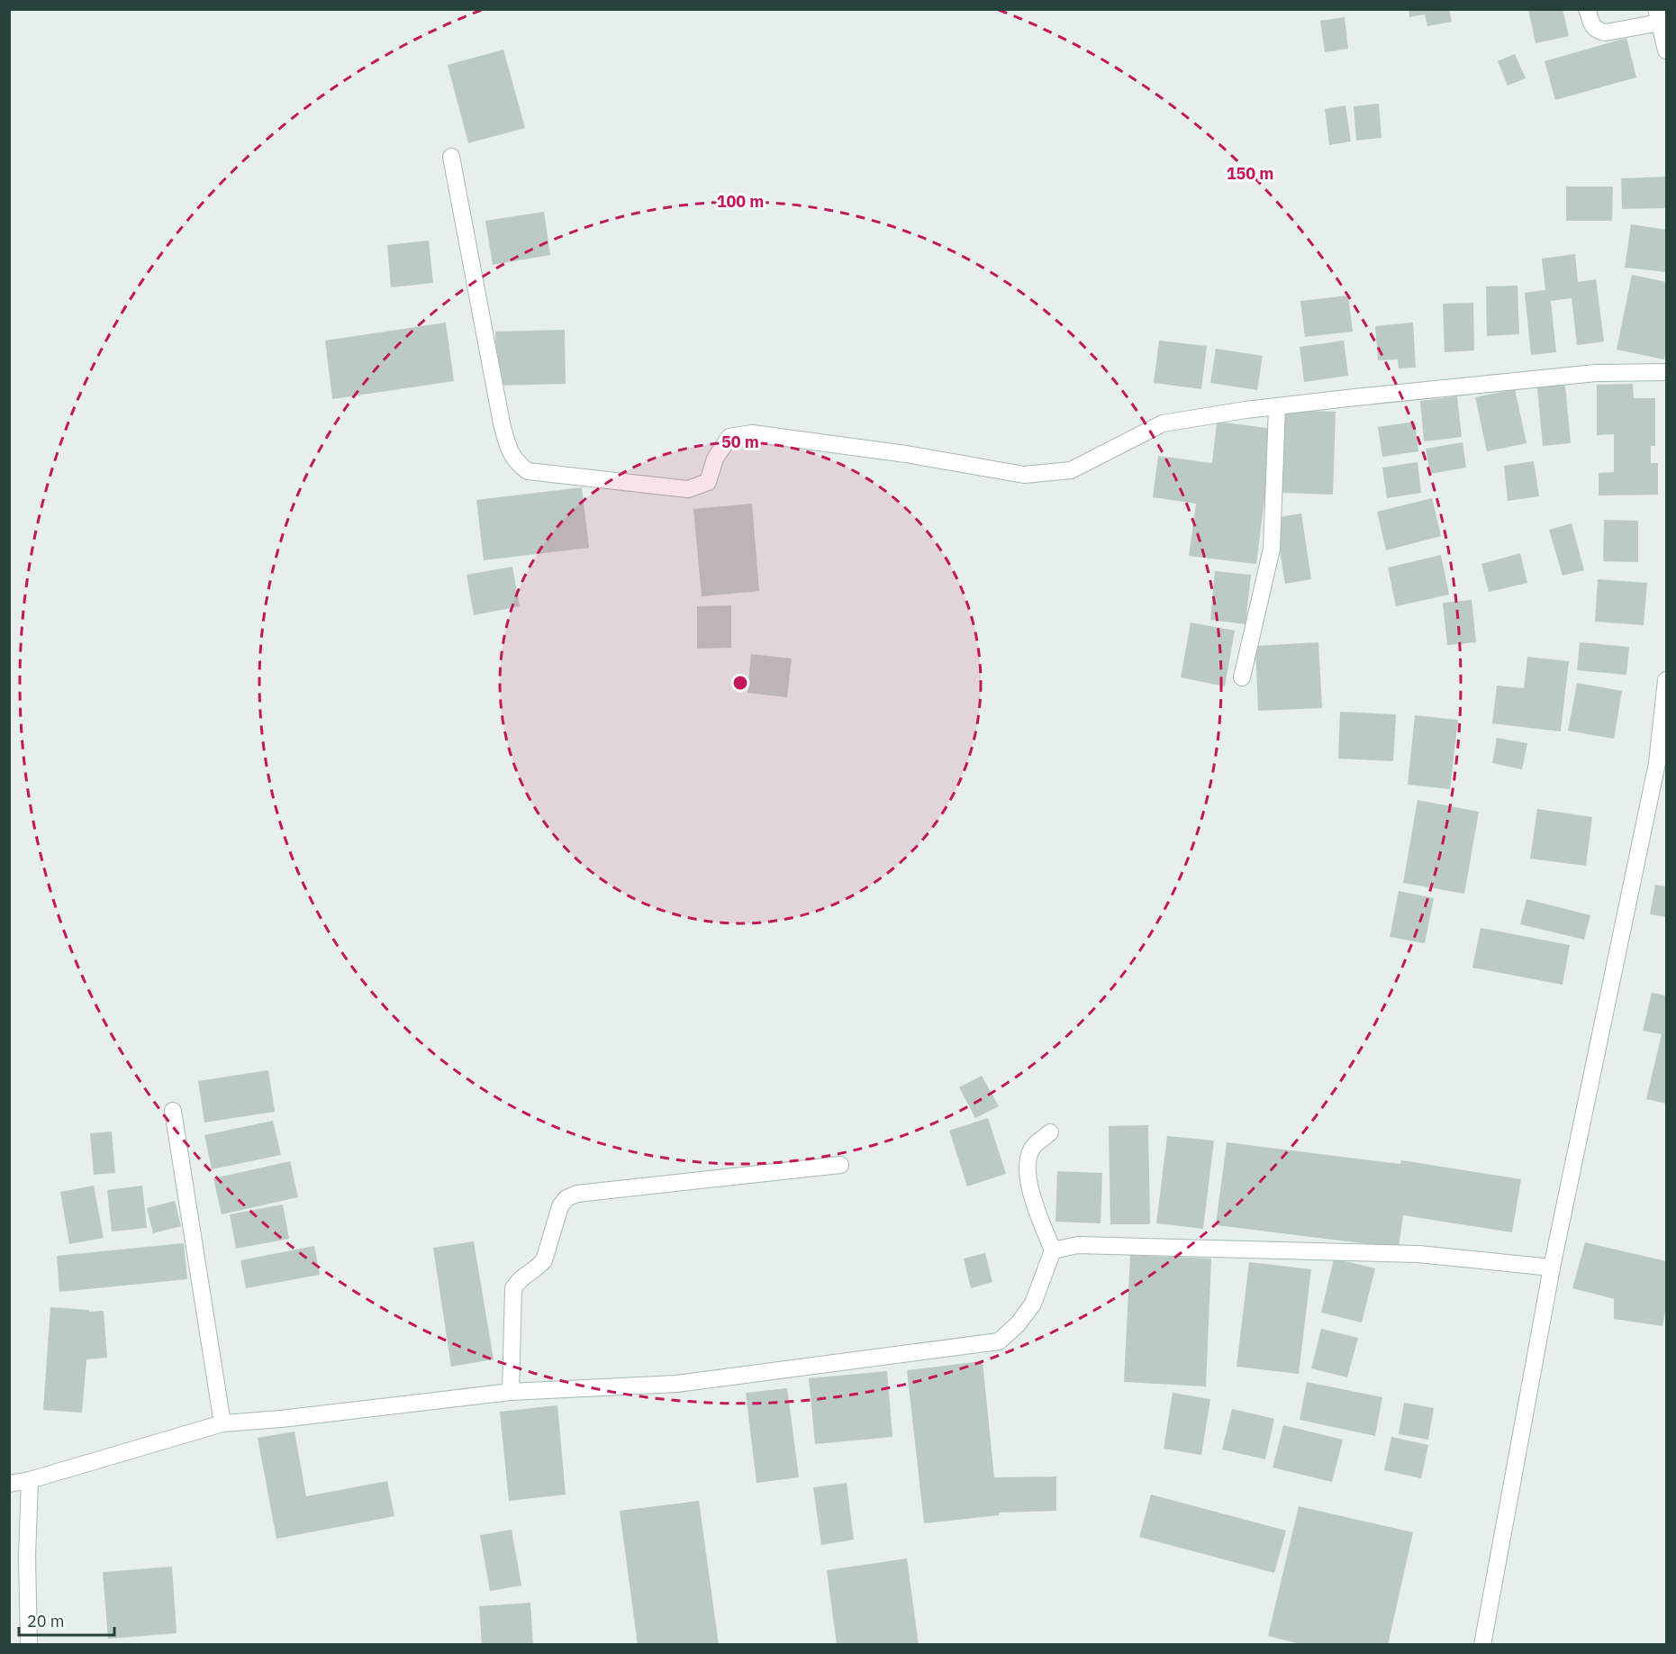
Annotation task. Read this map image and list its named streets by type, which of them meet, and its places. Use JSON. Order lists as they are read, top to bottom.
{
  "scale_bar": "20 m",
  "rings": ["150 m", "100 m", "50 m"]
}
